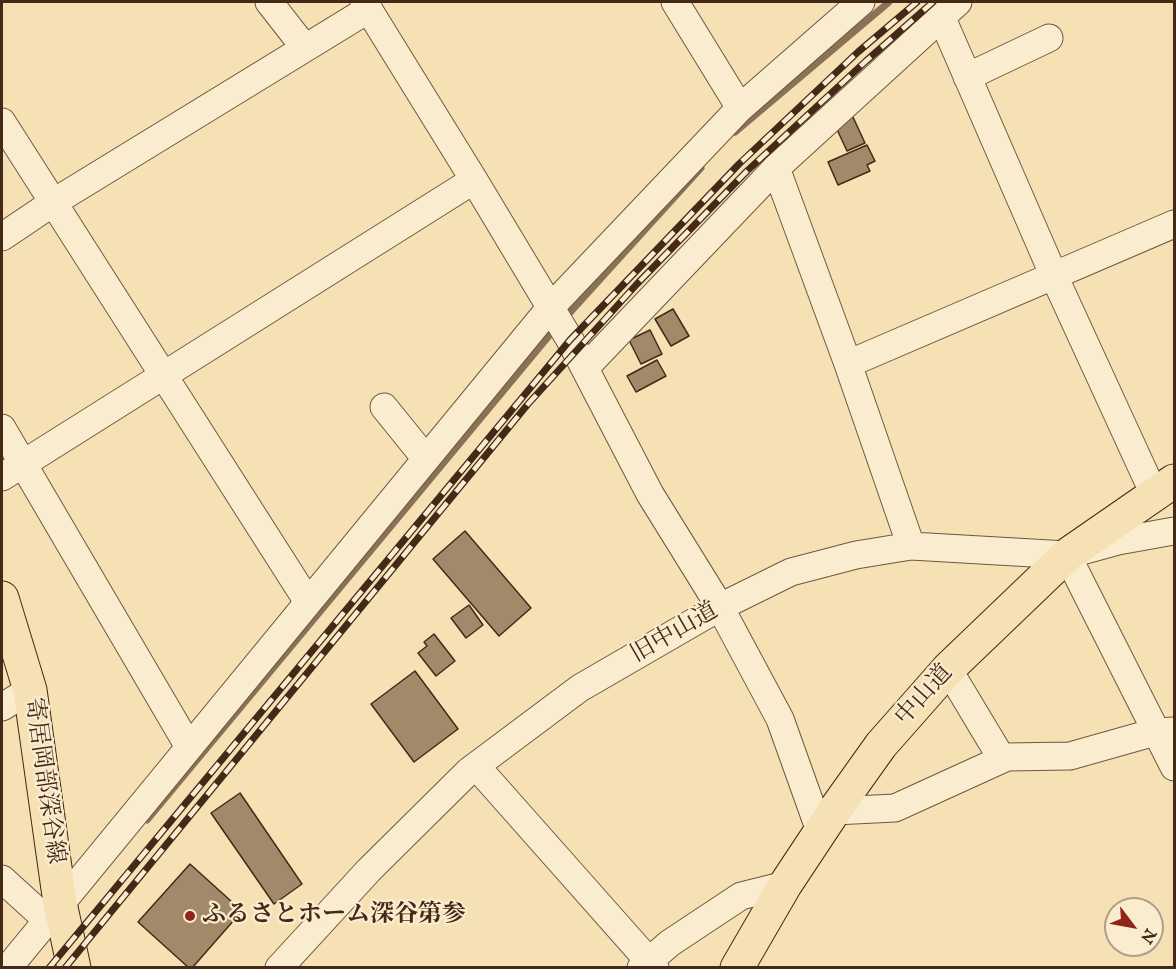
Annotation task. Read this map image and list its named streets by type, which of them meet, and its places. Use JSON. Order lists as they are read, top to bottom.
{
  "streets": {
    "main road": ["中山道", "寄居岡部深谷線"],
    "street": ["旧中山道"]
  },
  "crossings": [
    ["旧中山道", "中山道"]
  ],
  "places": ["ふるさとホーム深谷第参"],
  "north": "bottom right"
}
